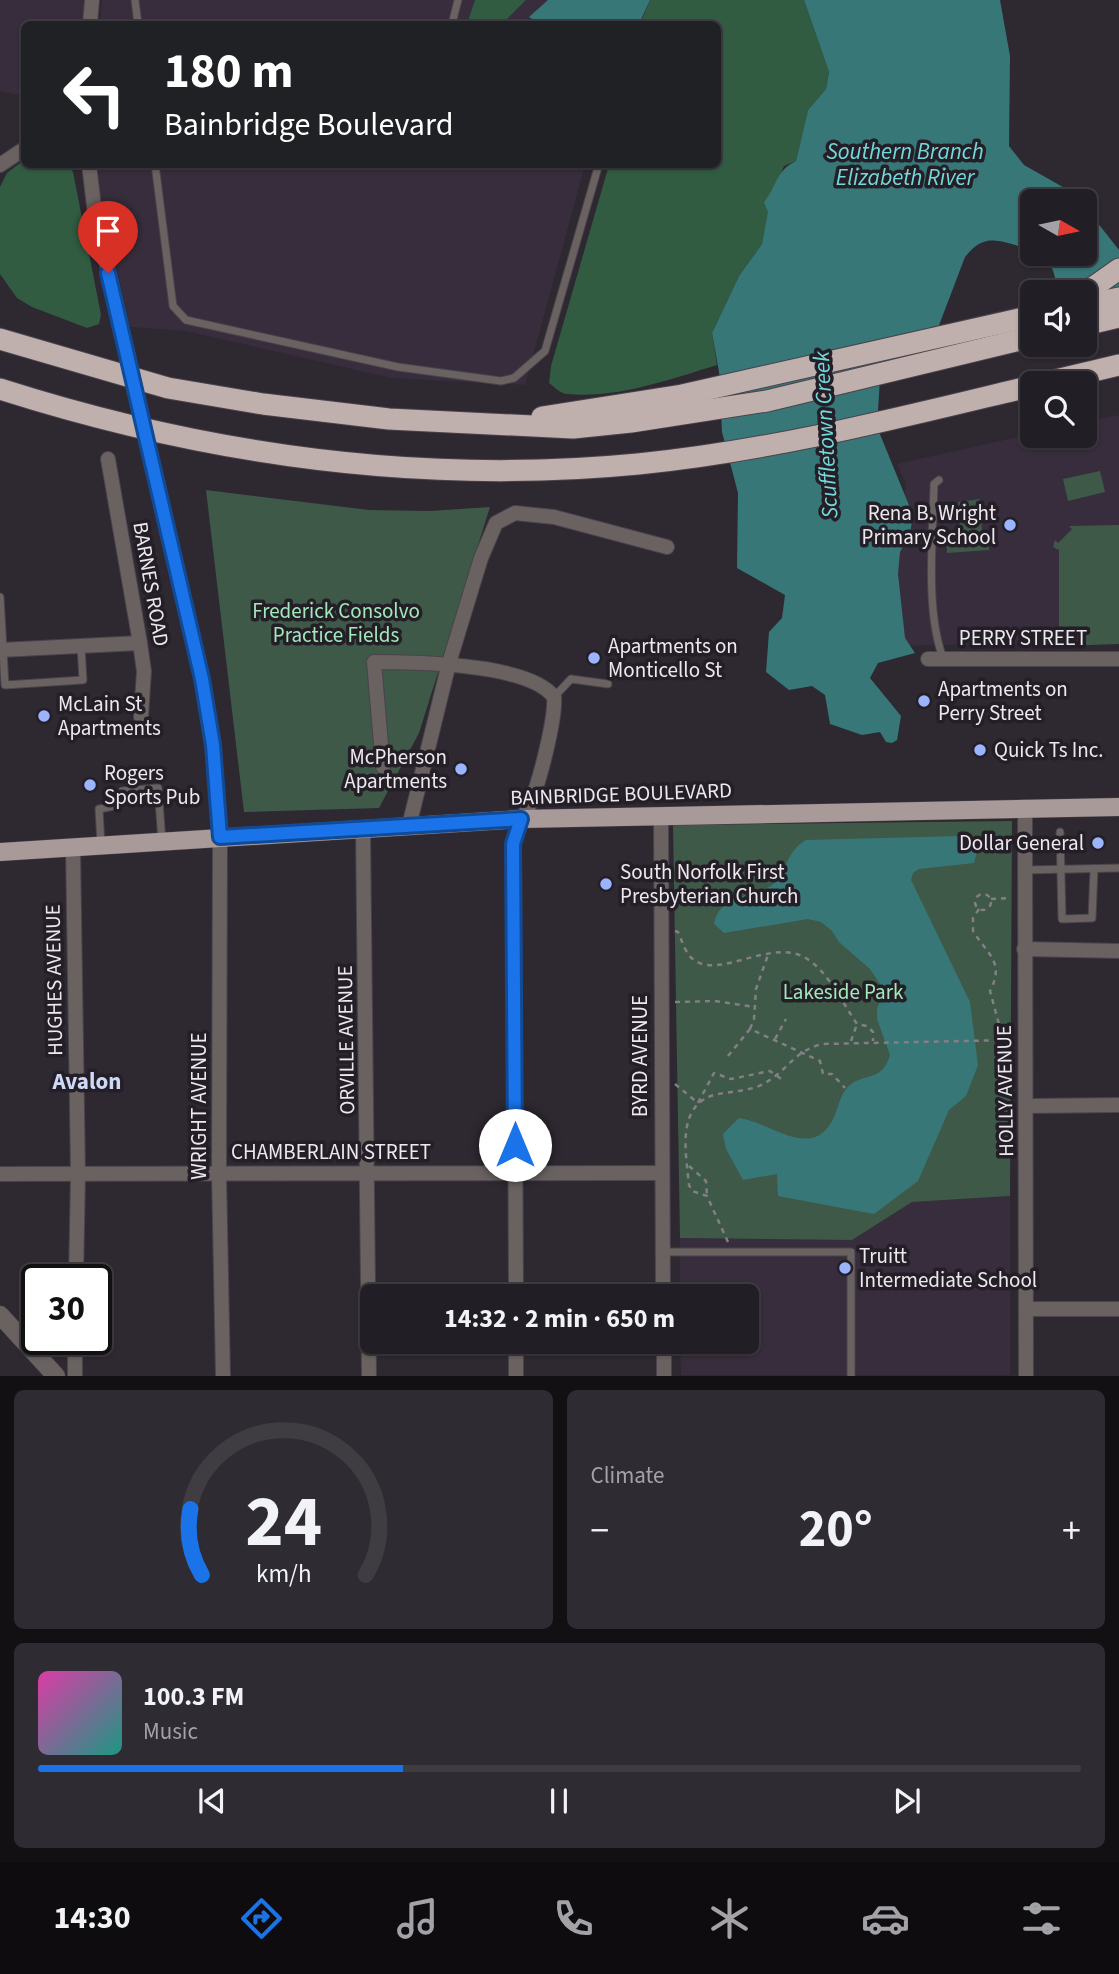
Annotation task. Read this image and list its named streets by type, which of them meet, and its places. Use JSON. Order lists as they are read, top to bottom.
{
  "streets": {
    "main road": ["BAINBRIDGE BOULEVARD"],
    "street": [
      "BARNES ROAD",
      "PERRY STREET",
      "HUGHES AVENUE",
      "ORVILLE AVENUE",
      "BYRD AVENUE",
      "HOLLY AVENUE",
      "WRIGHT AVENUE",
      "CHAMBERLAIN STREET"
    ]
  },
  "crossings": [
    ["BARNES ROAD", "BAINBRIDGE BOULEVARD"],
    ["BARNES ROAD", "WRIGHT AVENUE"],
    ["BAINBRIDGE BOULEVARD", "HUGHES AVENUE"],
    ["BAINBRIDGE BOULEVARD", "ORVILLE AVENUE"],
    ["BAINBRIDGE BOULEVARD", "BYRD AVENUE"],
    ["BAINBRIDGE BOULEVARD", "HOLLY AVENUE"],
    ["BAINBRIDGE BOULEVARD", "WRIGHT AVENUE"],
    ["HUGHES AVENUE", "CHAMBERLAIN STREET"],
    ["ORVILLE AVENUE", "CHAMBERLAIN STREET"],
    ["BYRD AVENUE", "CHAMBERLAIN STREET"],
    ["WRIGHT AVENUE", "CHAMBERLAIN STREET"]
  ],
  "districts": ["Avalon"],
  "water": ["Southern Branch Elizabeth River", "Scuffletown Creek"],
  "parks": ["Frederick Consolvo Practice Fields", "Lakeside Park"],
  "places": [
    "Rena B. Wright Primary School",
    "Apartments on Monticello St",
    "Apartments on Perry Street",
    "McLain St Apartments",
    "Quick Ts Inc.",
    "McPherson Apartments",
    "Rogers Sports Pub",
    "Dollar General",
    "South Norfolk First Presbyterian Church",
    "Truitt Intermediate School"
  ],
  "north": "right",
  "page": {
    "turn": ["180 m", "Bainbridge Boulevard"],
    "limit": "30",
    "trip": "14:32 · 2 min · 650 m",
    "tile": "Climate",
    "heat": ["−", "20°", "+"],
    "song": ["100.3 FM", "Music"],
    "tabs": "14:30",
    "gauge": ["24", "km/h"]
  }
}
